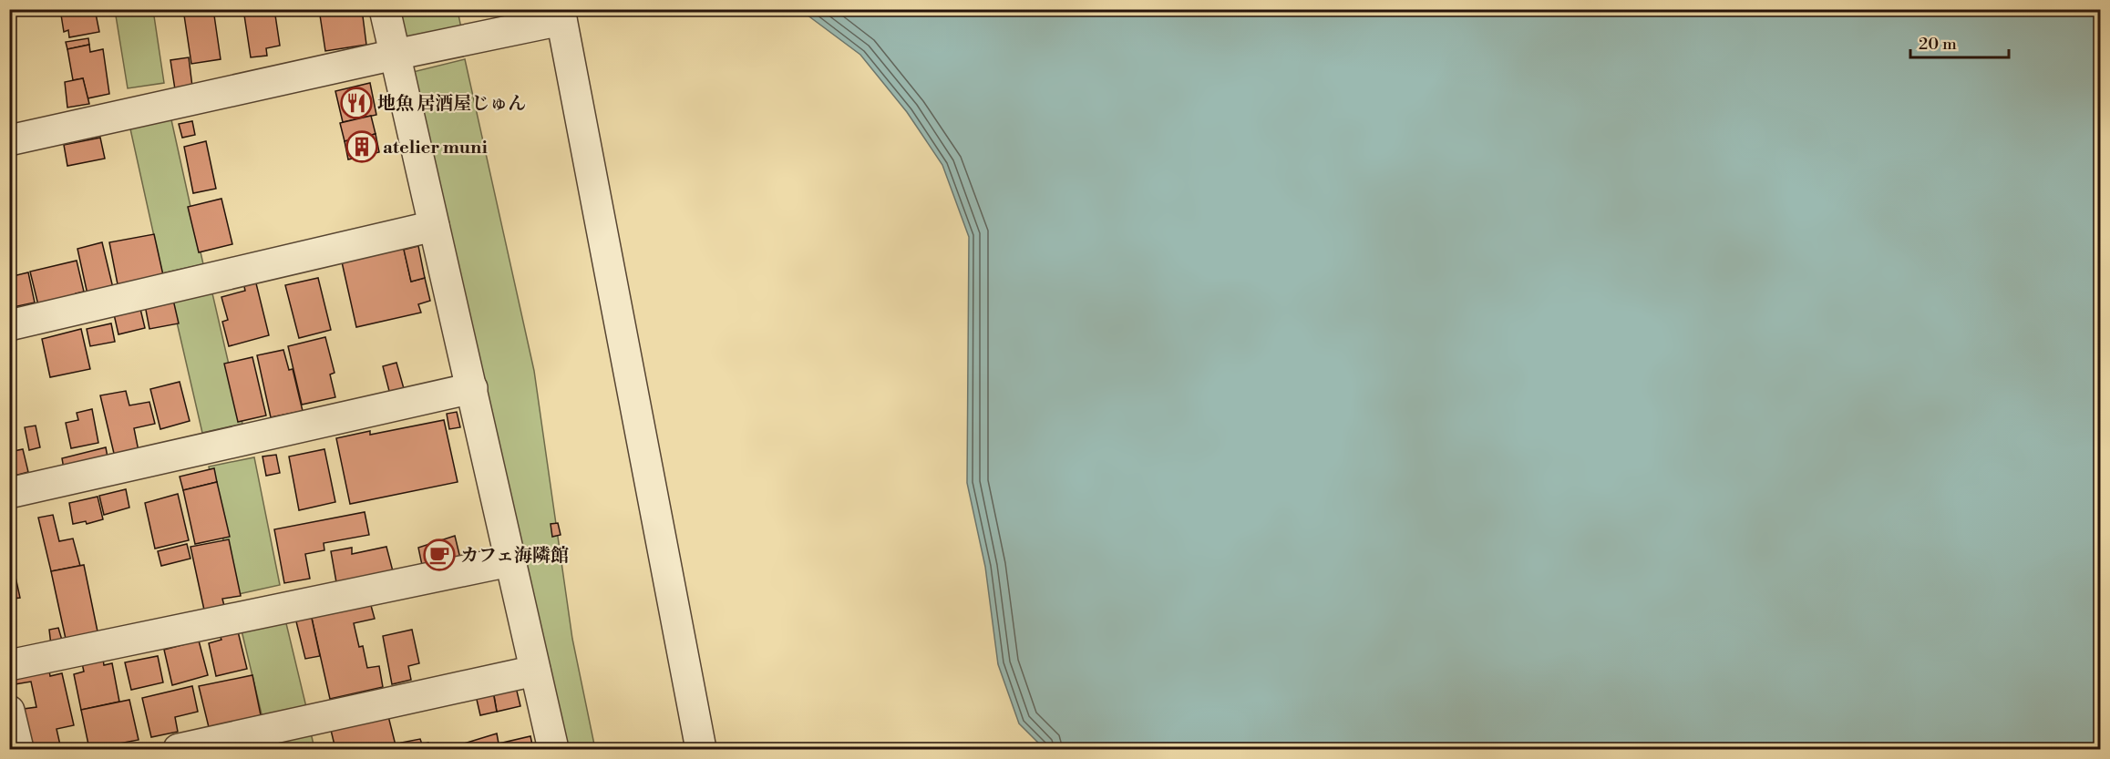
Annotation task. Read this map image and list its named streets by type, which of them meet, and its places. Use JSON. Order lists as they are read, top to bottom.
{
  "places": {
    "restaurant": ["地魚 居酒屋じゅん"],
    "building": ["atelier muni"],
    "cafe": ["カフェ海隣館"]
  },
  "scale_bar": "20 m"
}
